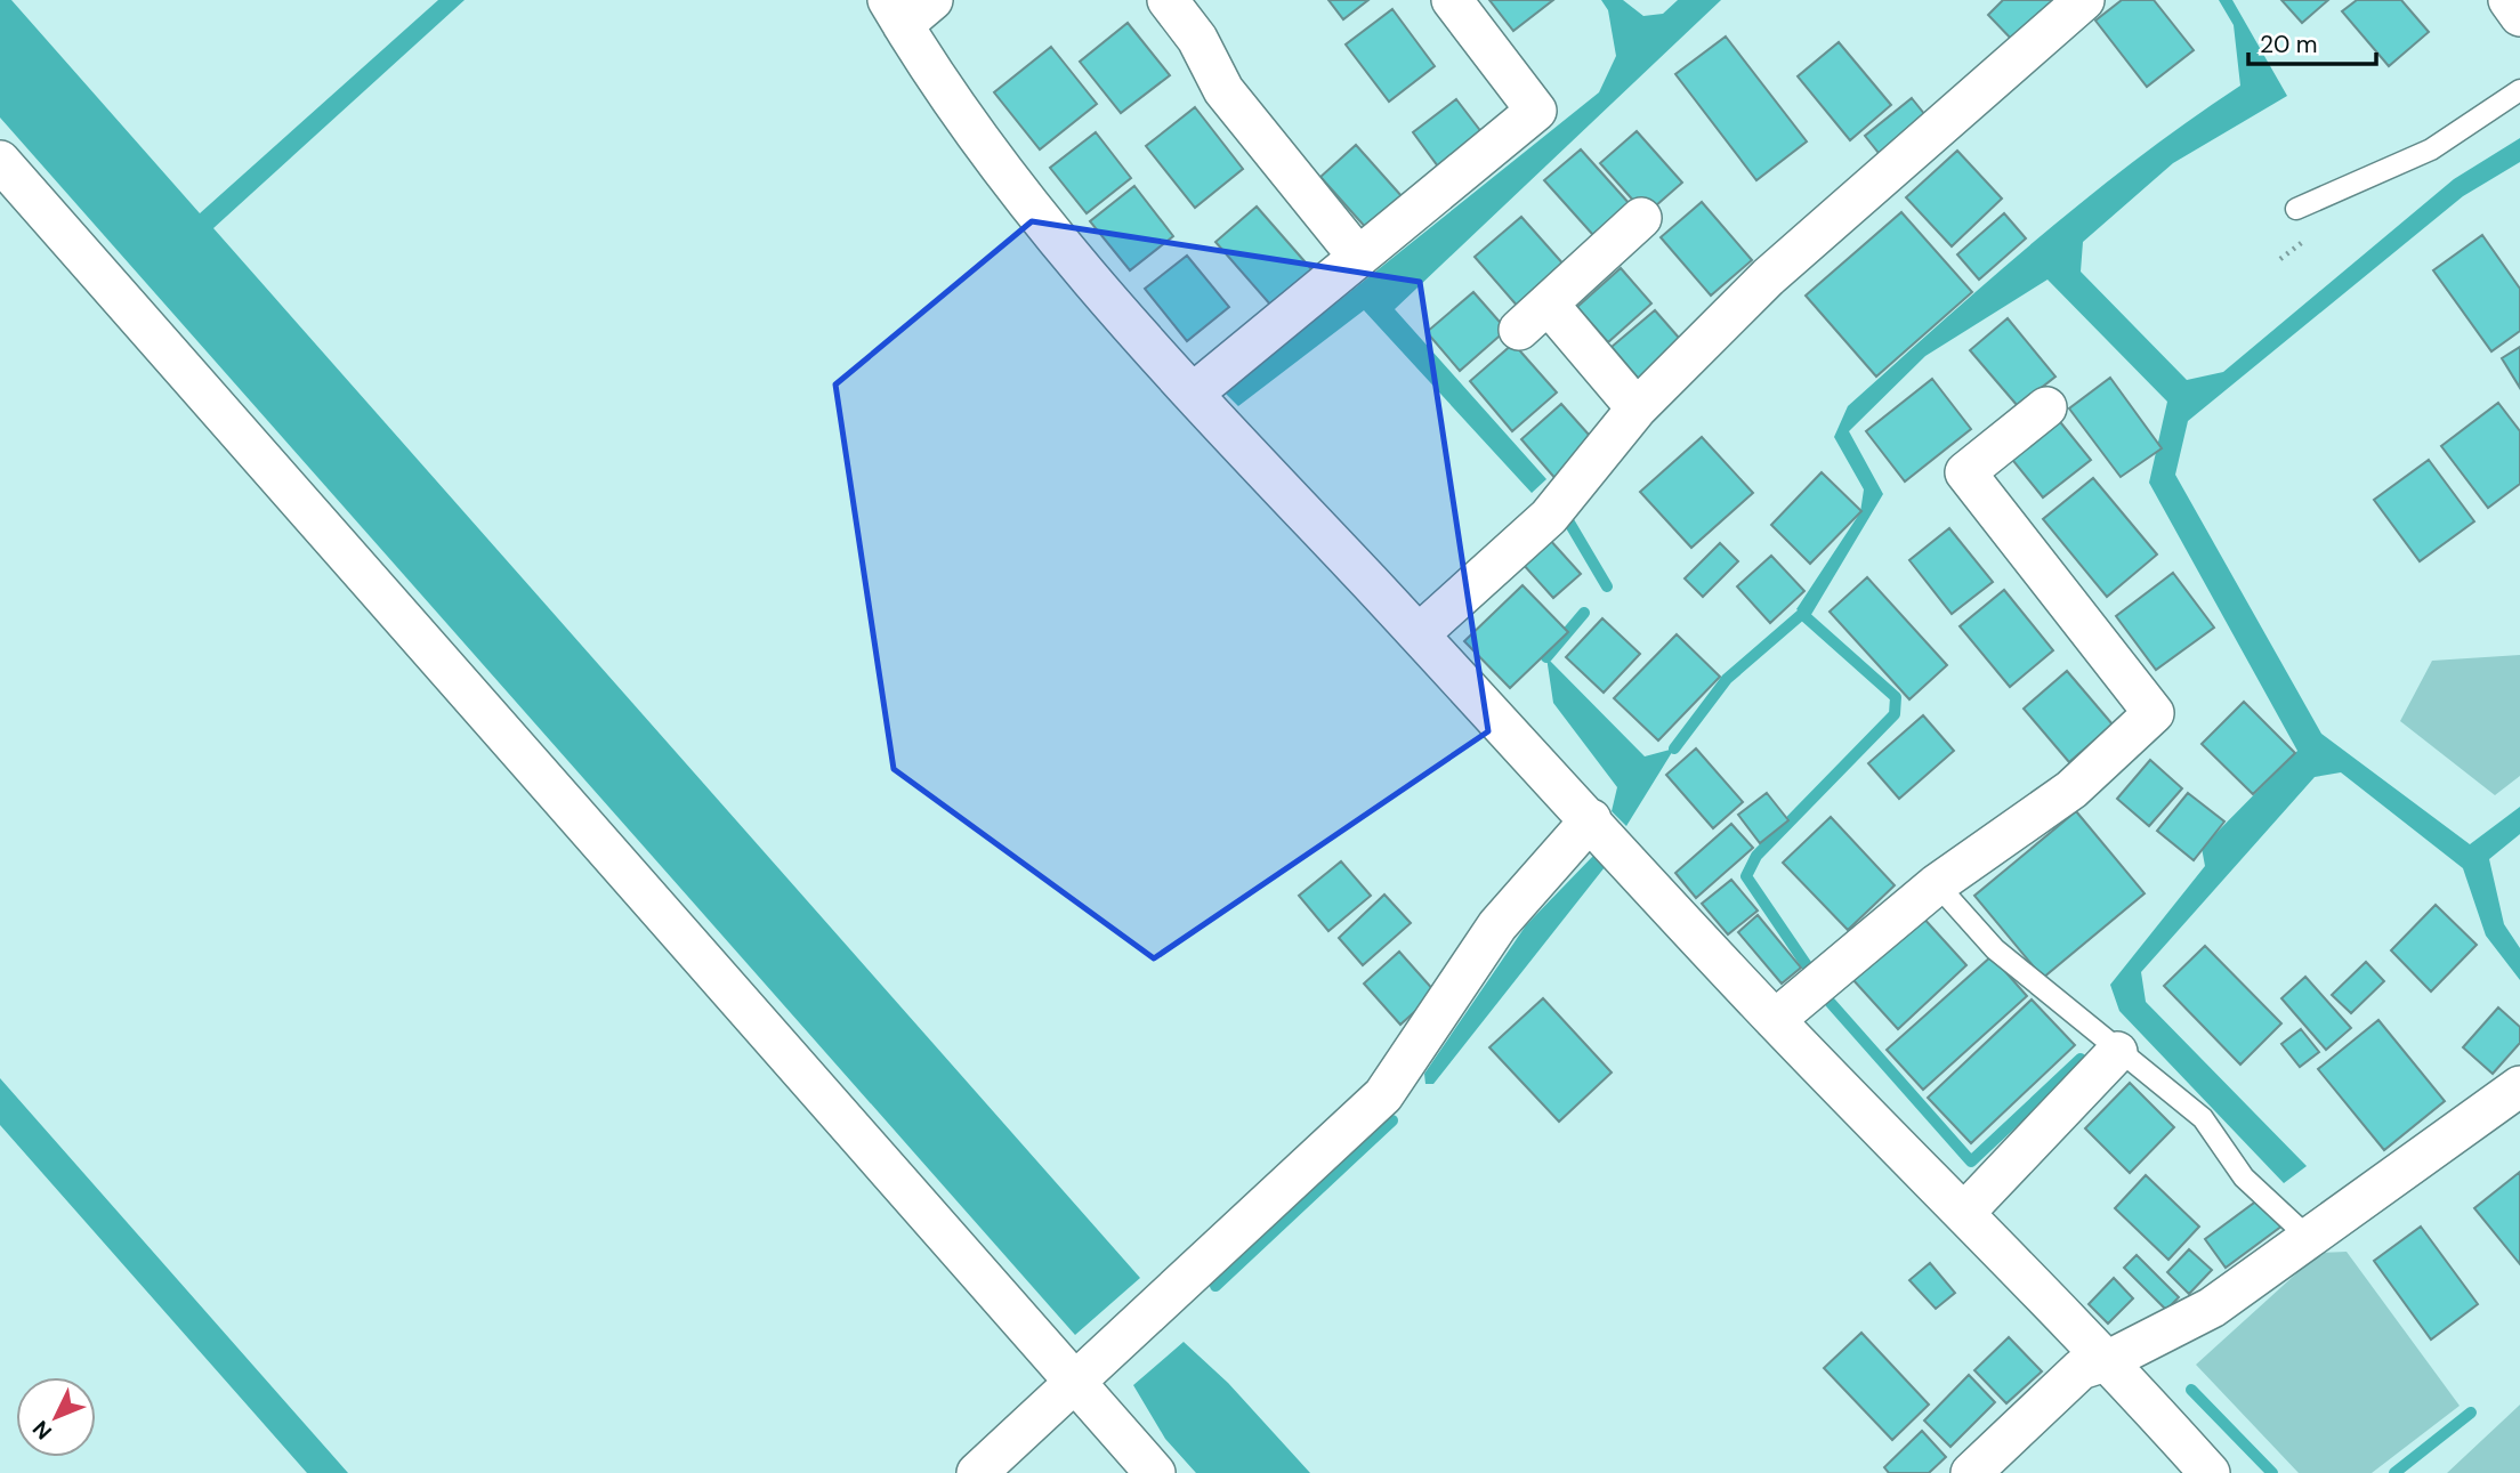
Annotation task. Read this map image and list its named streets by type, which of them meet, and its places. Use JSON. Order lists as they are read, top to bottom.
{
  "scale_bar": "20 m",
  "north": "bottom left"
}
